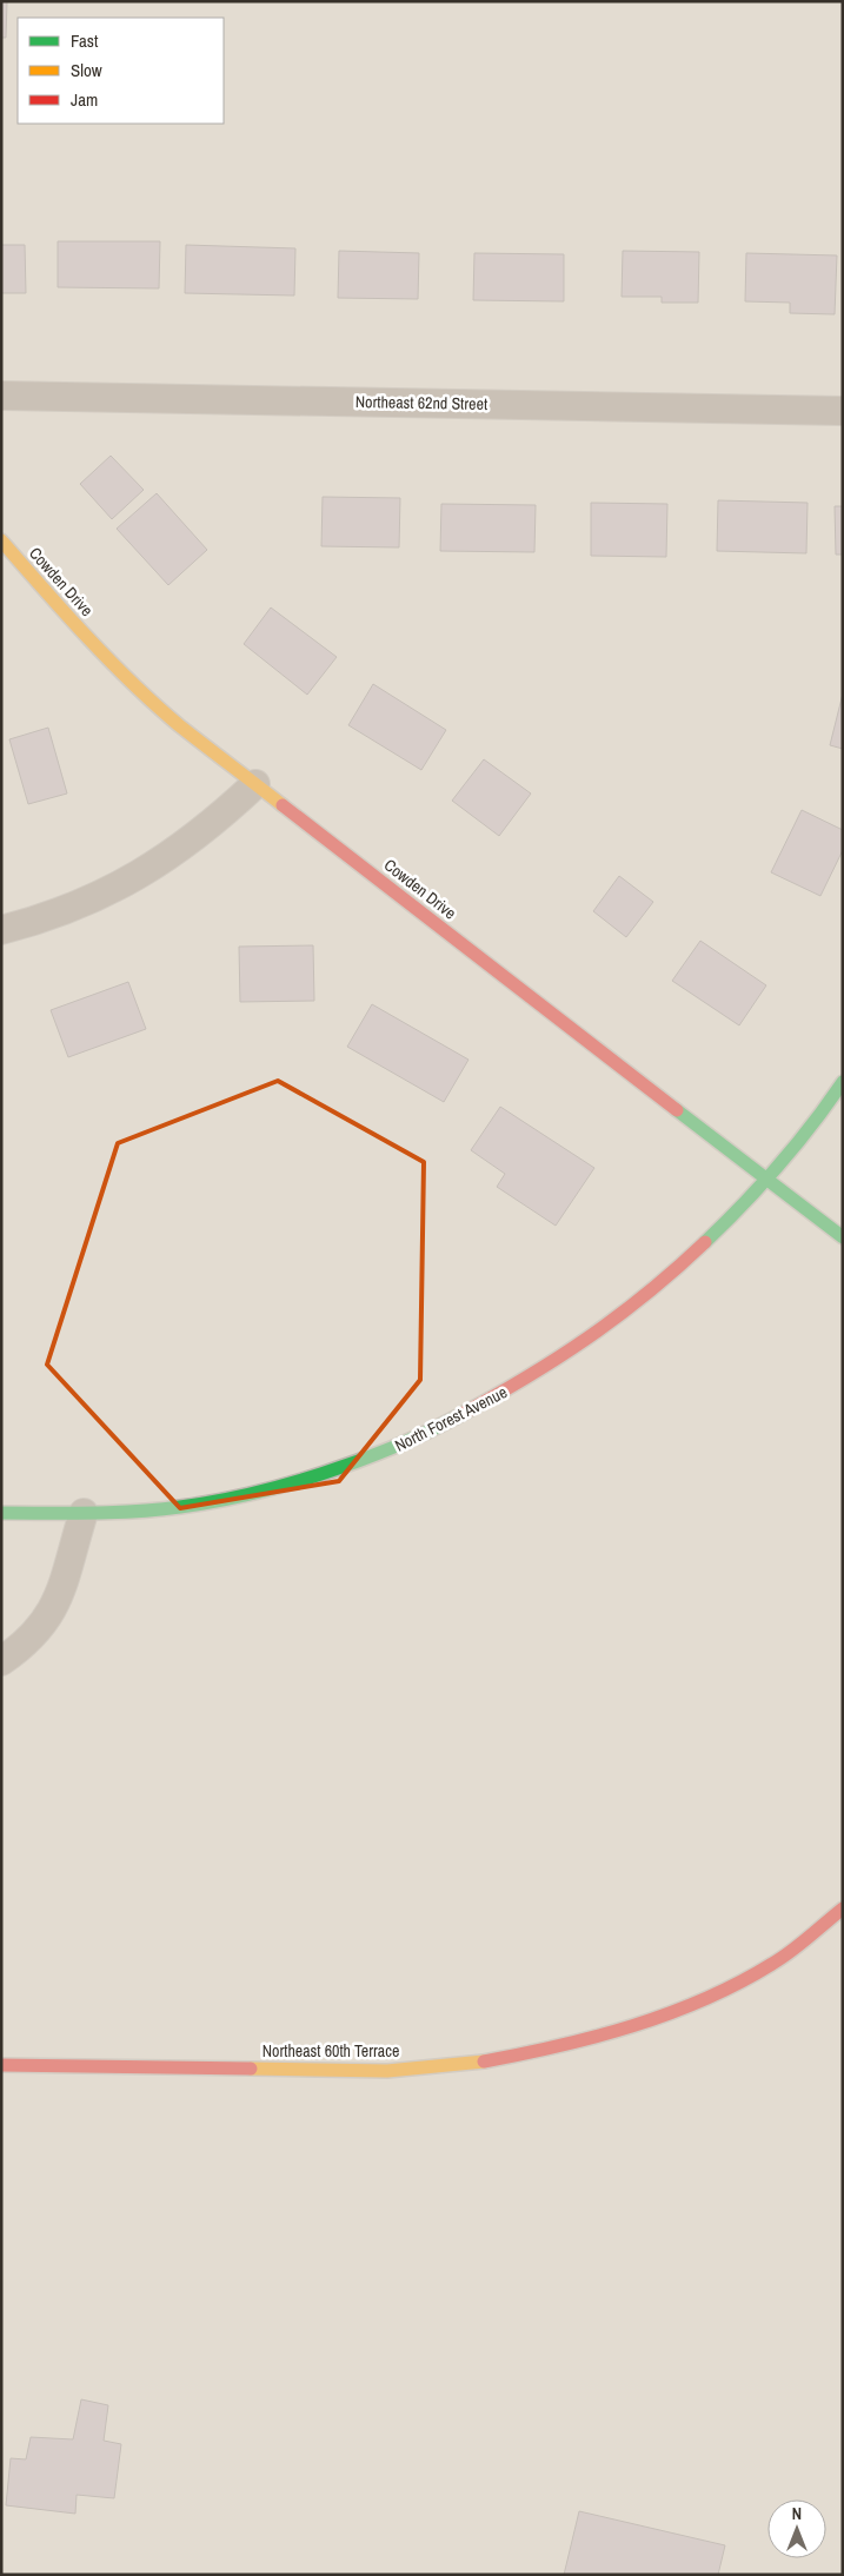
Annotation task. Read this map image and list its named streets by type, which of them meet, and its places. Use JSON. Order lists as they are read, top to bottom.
{
  "streets": {
    "street": [
      "Northeast 62nd Street",
      "Cowden Drive",
      "North Forest Avenue",
      "Northeast 60th Terrace"
    ]
  },
  "crossings": [
    ["Cowden Drive", "North Forest Avenue"]
  ],
  "legend": ["Fast", "Slow", "Jam"],
  "north": "top"
}
